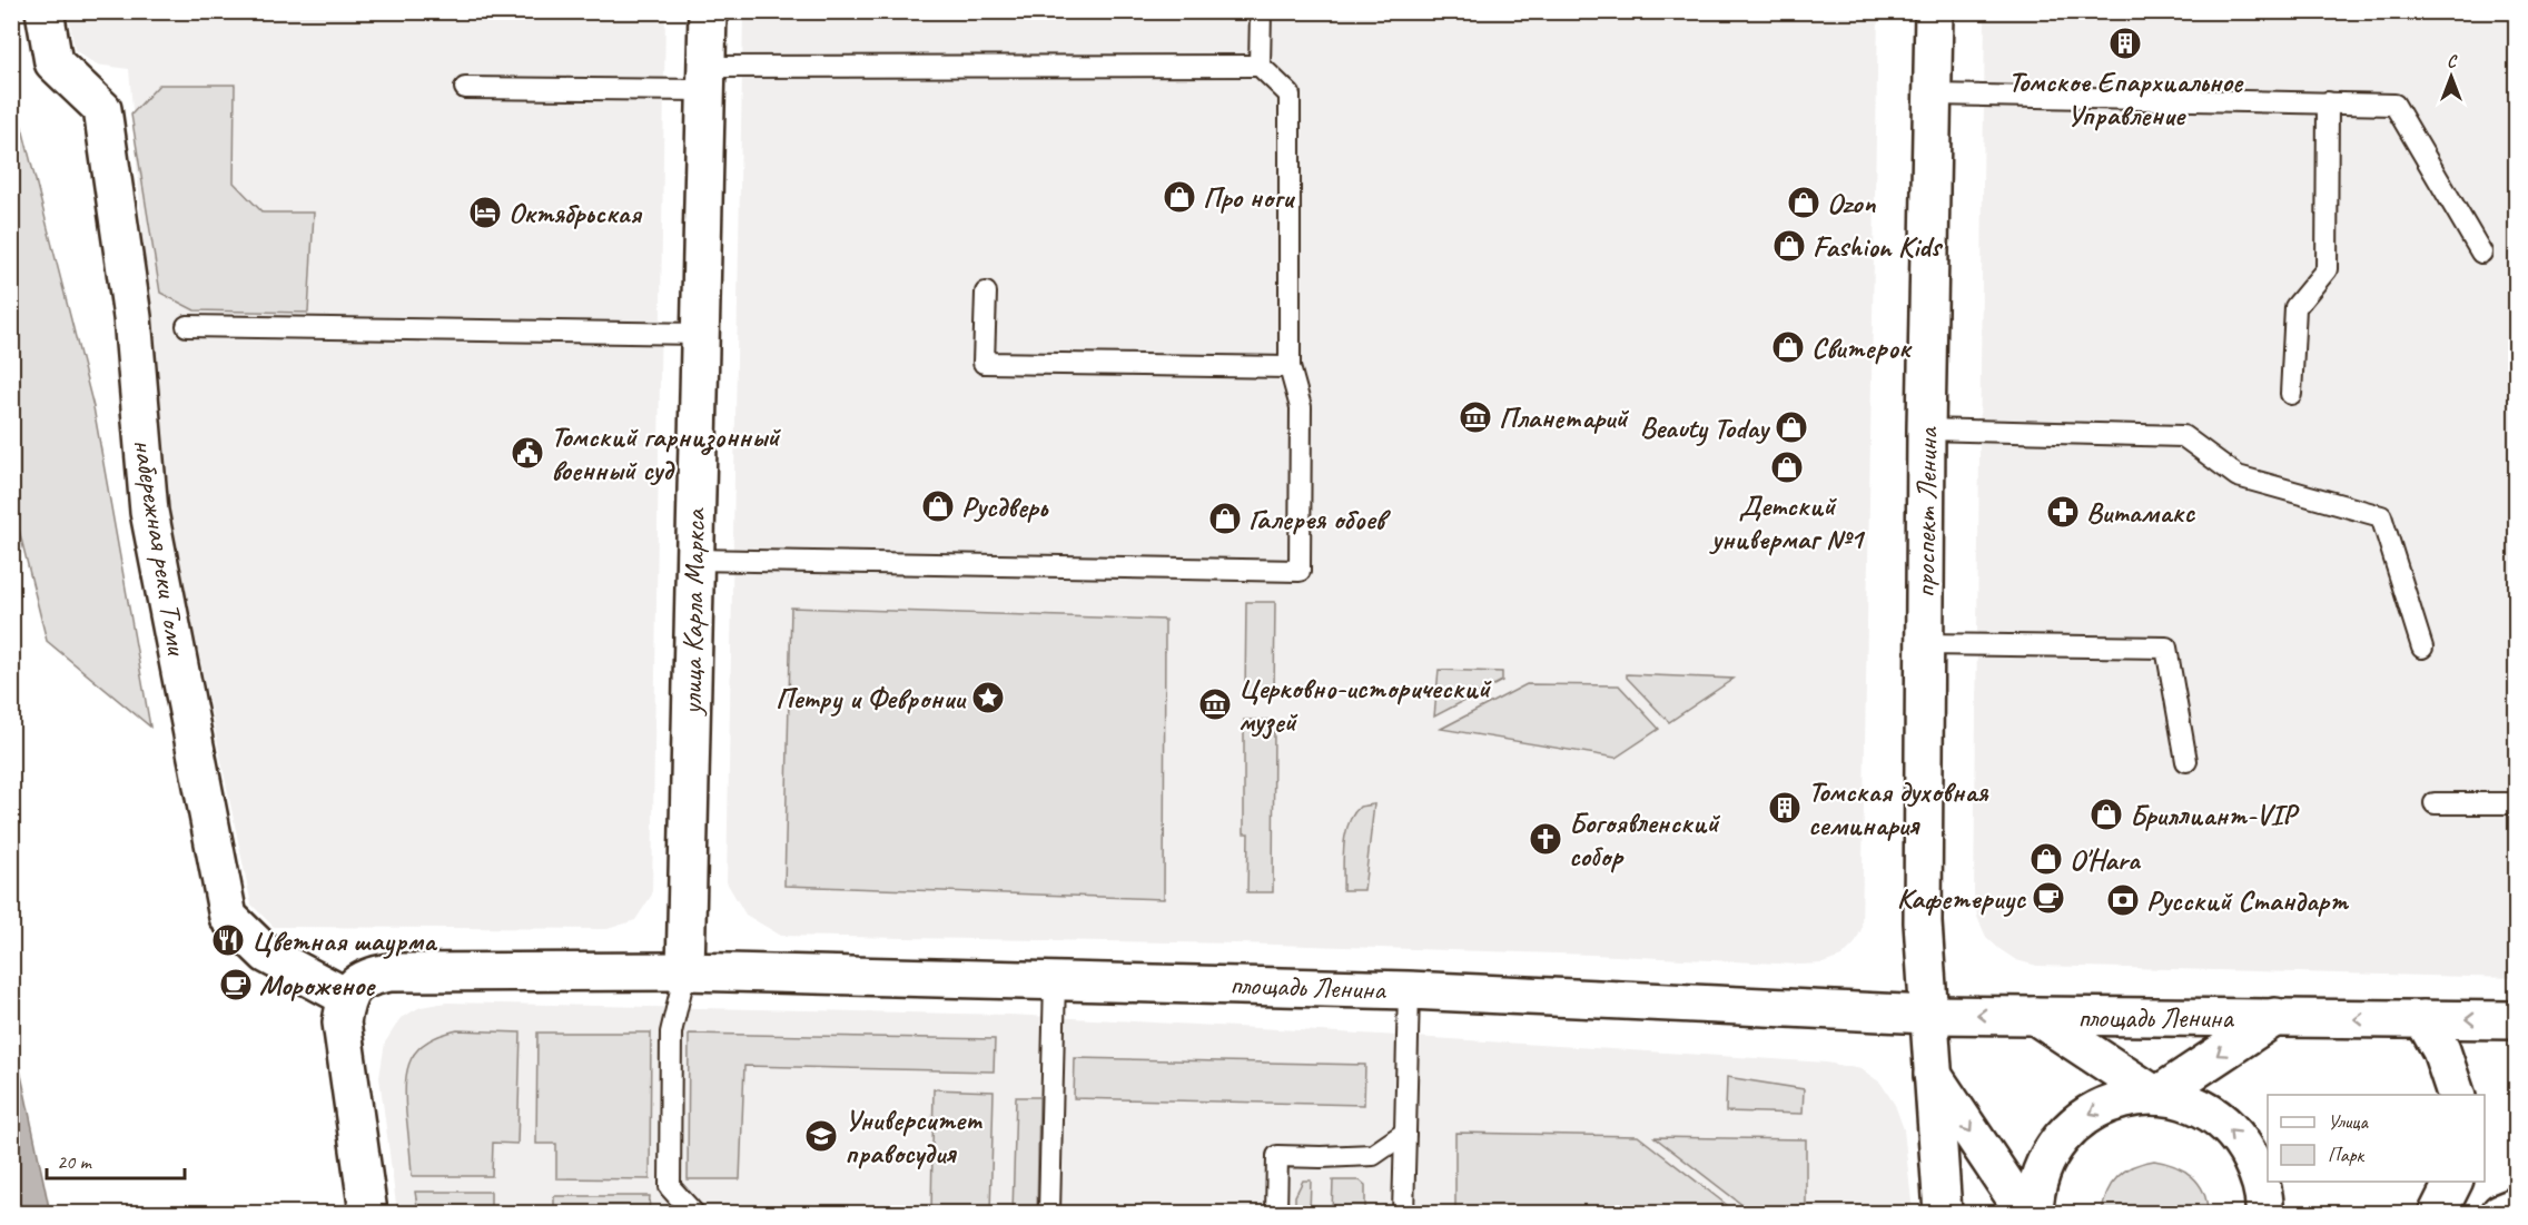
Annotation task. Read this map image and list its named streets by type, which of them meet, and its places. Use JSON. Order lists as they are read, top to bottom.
{
  "streets": {
    "street": [
      "проспект Ленина",
      "набережная реки Томи",
      "улица Карла Маркса",
      "площадь Ленина"
    ]
  },
  "crossings": [
    ["проспект Ленина", "площадь Ленина"],
    ["улица Карла Маркса", "площадь Ленина"]
  ],
  "places": {
    "building": ["Томское Епархиальное Управление", "Томская духовная семинария"],
    "shop": [
      "Про ноги",
      "Ozon",
      "Fashion Kids",
      "Свитерок",
      "Beauty Today",
      "Детский универмаг №1",
      "Русдверь",
      "Галерея обоев",
      "Бриллиант-VIP",
      "O'Hara"
    ],
    "hotel": ["Октябрьская"],
    "museum": ["Планетарий", "Церковно-исторический музей"],
    "public building": ["Томский гарнизонный военный суд"],
    "pharmacy": ["Витамакс"],
    "place": ["Петру и Февронии"],
    "church": ["Богоявленский собор"],
    "cafe": ["Кафетериус", "Мороженое"],
    "bank": ["Русский Стандарт"],
    "restaurant": ["Цветная шаурма"],
    "school or university": ["Университет правосудия"]
  },
  "legend": ["Улица", "Парк"],
  "scale_bar": "20 m",
  "north": "top"
}
